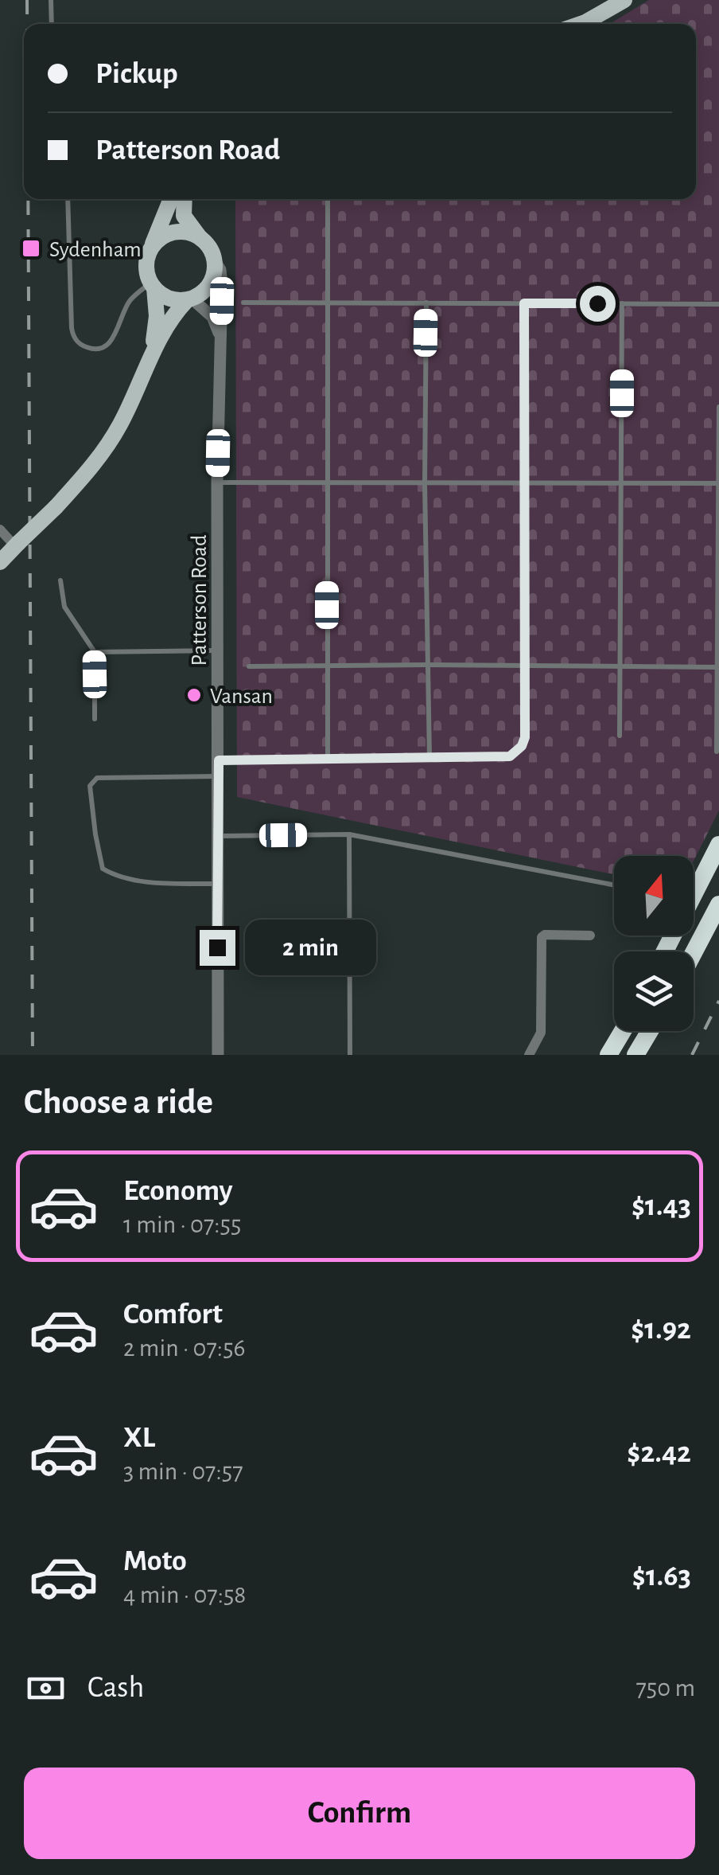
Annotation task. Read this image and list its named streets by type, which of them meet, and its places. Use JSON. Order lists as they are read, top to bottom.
{
  "streets": {
    "street": ["Patterson Road"]
  },
  "places": {
    "transit": ["Sydenham"],
    "other": ["Vansan"]
  },
  "north": "top",
  "page": {
    "banner": ["Pickup", "Patterson Road"],
    "bubble": "2 min",
    "heading": "Choose a ride",
    "list": [
      {
        "name": "Economy",
        "note": "1 min · 07:55",
        "value": "$1.43"
      },
      {
        "name": "Comfort",
        "note": "2 min · 07:56",
        "value": "$1.92"
      },
      {
        "name": "XL",
        "note": "3 min · 07:57",
        "value": "$2.42"
      },
      {
        "name": "Moto",
        "note": "4 min · 07:58",
        "value": "$1.63"
      }
    ],
    "pay": ["Cash", "750 m"],
    "buttons": "Confirm"
  }
}
